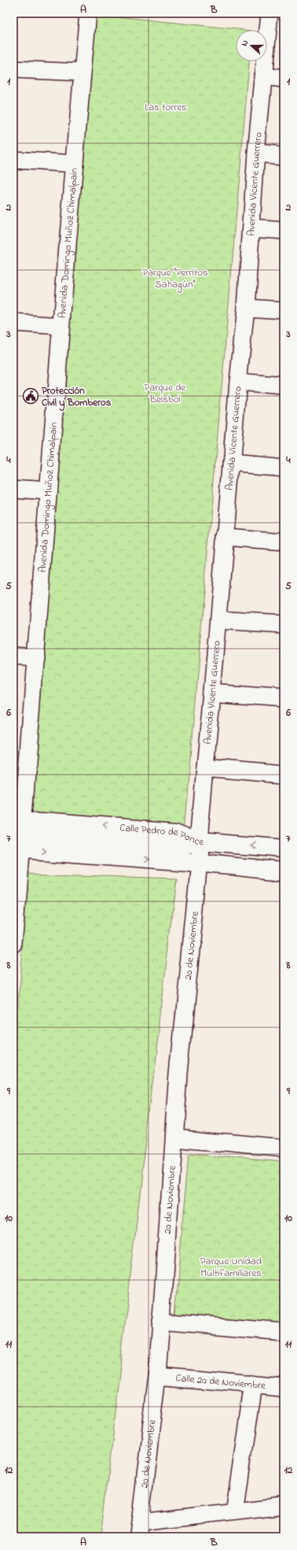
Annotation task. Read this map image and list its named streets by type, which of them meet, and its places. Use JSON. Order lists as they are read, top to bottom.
{
  "streets": {
    "street": [
      "Avenida Vicente Guerrero",
      "Avenida Domingo Muñoz Chimalpain",
      "Calle Pedro de Ponce",
      "20 de Noviembre",
      "Calle 20 de Noviembre"
    ]
  },
  "crossings": [
    ["Avenida Vicente Guerrero", "Calle Pedro de Ponce"],
    ["Avenida Vicente Guerrero", "20 de Noviembre"],
    ["Avenida Domingo Muñoz Chimalpain", "Calle Pedro de Ponce"],
    ["Calle Pedro de Ponce", "20 de Noviembre"],
    ["20 de Noviembre", "Calle 20 de Noviembre"]
  ],
  "parks": [
    "Las torres",
    "Parque \"Perritos Sahagún\"",
    "Parque de Beisbol",
    "Parque Unidad Multifamiliares"
  ],
  "places": {
    "public building": ["Protección Civil y Bomberos"]
  },
  "north": "left",
  "grid": {
    "columns": ["A", "B"],
    "rows": [
      "1",
      "2",
      "3",
      "4",
      "5",
      "6",
      "7",
      "8",
      "9",
      "10",
      "11",
      "12"
    ]
  }
}
